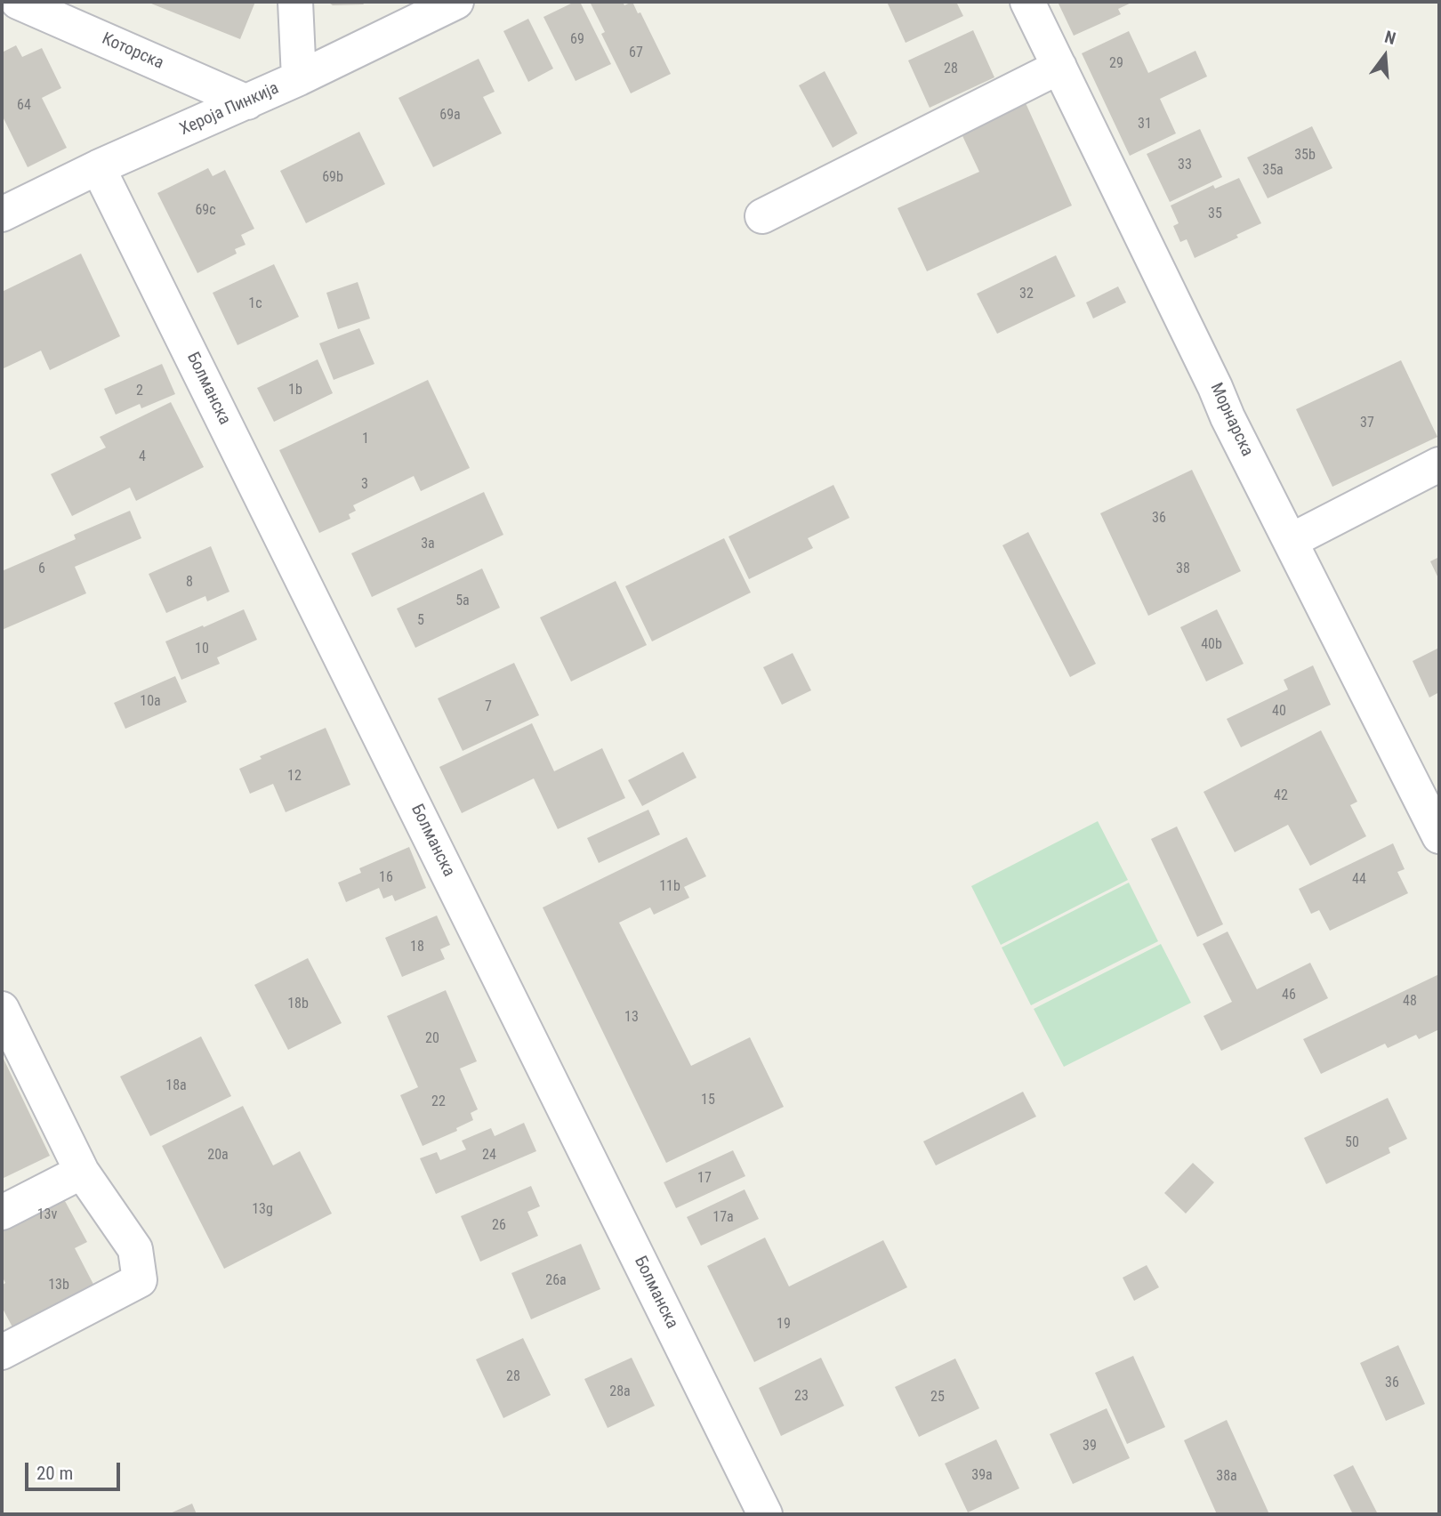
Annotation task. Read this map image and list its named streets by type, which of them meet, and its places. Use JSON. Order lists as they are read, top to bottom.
{
  "streets": {
    "street": [
      "Которска",
      "Хероја Пинкија",
      "Болманска",
      "Морнарска"
    ]
  },
  "crossings": [
    ["Которска", "Хероја Пинкија"],
    ["Хероја Пинкија", "Болманска"]
  ],
  "house_numbers": [
    "69",
    "67",
    "29",
    "28",
    "64",
    "69a",
    "31",
    "35b",
    "33",
    "35a",
    "69b",
    "69c",
    "35",
    "32",
    "1c",
    "1b",
    "2",
    "37",
    "1",
    "4",
    "3",
    "36",
    "3a",
    "6",
    "38",
    "8",
    "5a",
    "5",
    "40b",
    "10",
    "10a",
    "7",
    "40",
    "12",
    "42",
    "16",
    "44",
    "11b",
    "18",
    "46",
    "48",
    "18b",
    "13",
    "20",
    "18a",
    "15",
    "22",
    "50",
    "20a",
    "24",
    "17",
    "13g",
    "13v",
    "17a",
    "26",
    "26a",
    "13b",
    "19",
    "28",
    "36",
    "28a",
    "23",
    "25",
    "39",
    "39a",
    "38a"
  ],
  "scale_bar": "20 m",
  "north": "top"
}
